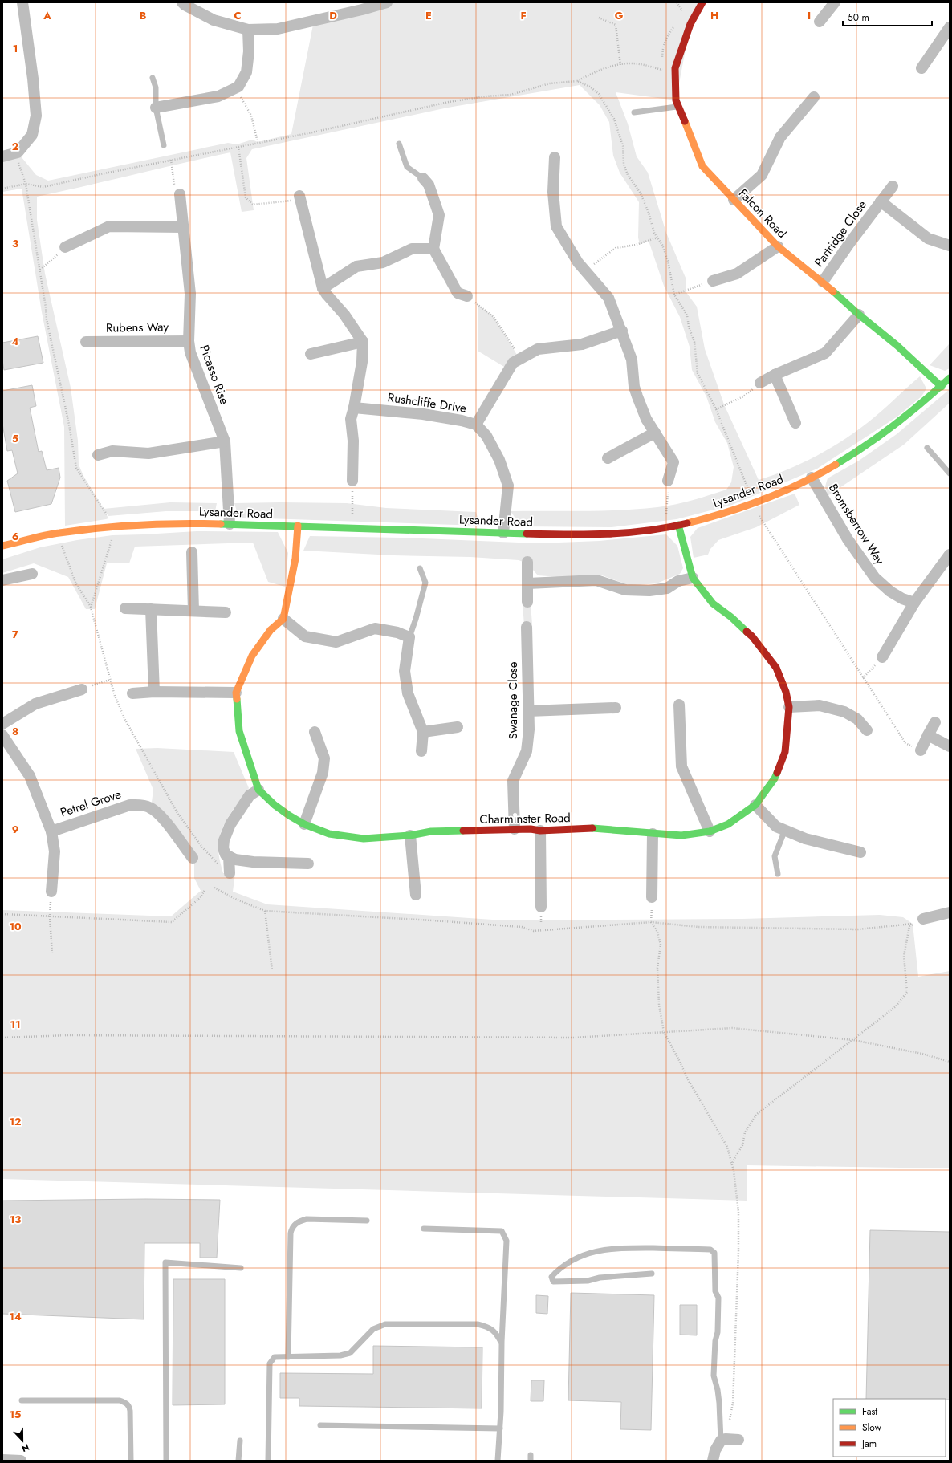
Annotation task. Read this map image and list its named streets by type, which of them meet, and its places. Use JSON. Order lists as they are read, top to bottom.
{
  "streets": {
    "street": [
      "Falcon Road",
      "Partridge Close",
      "Rubens Way",
      "Picasso Rise",
      "Rushcliffe Drive",
      "Lysander Road",
      "Bromsberrow Way",
      "Swanage Close",
      "Petrel Grove",
      "Charminster Road"
    ]
  },
  "crossings": [
    ["Falcon Road", "Partridge Close"],
    ["Falcon Road", "Lysander Road"],
    ["Rubens Way", "Picasso Rise"],
    ["Picasso Rise", "Lysander Road"],
    ["Rushcliffe Drive", "Lysander Road"],
    ["Lysander Road", "Bromsberrow Way"],
    ["Lysander Road", "Charminster Road"],
    ["Swanage Close", "Charminster Road"]
  ],
  "legend": ["Fast", "Slow", "Jam"],
  "scale_bar": "50 m",
  "north": "bottom",
  "grid": {
    "columns": [
      "A",
      "B",
      "C",
      "D",
      "E",
      "F",
      "G",
      "H",
      "I"
    ],
    "rows": [
      "1",
      "2",
      "3",
      "4",
      "5",
      "6",
      "7",
      "8",
      "9",
      "10",
      "11",
      "12",
      "13",
      "14",
      "15"
    ]
  }
}
